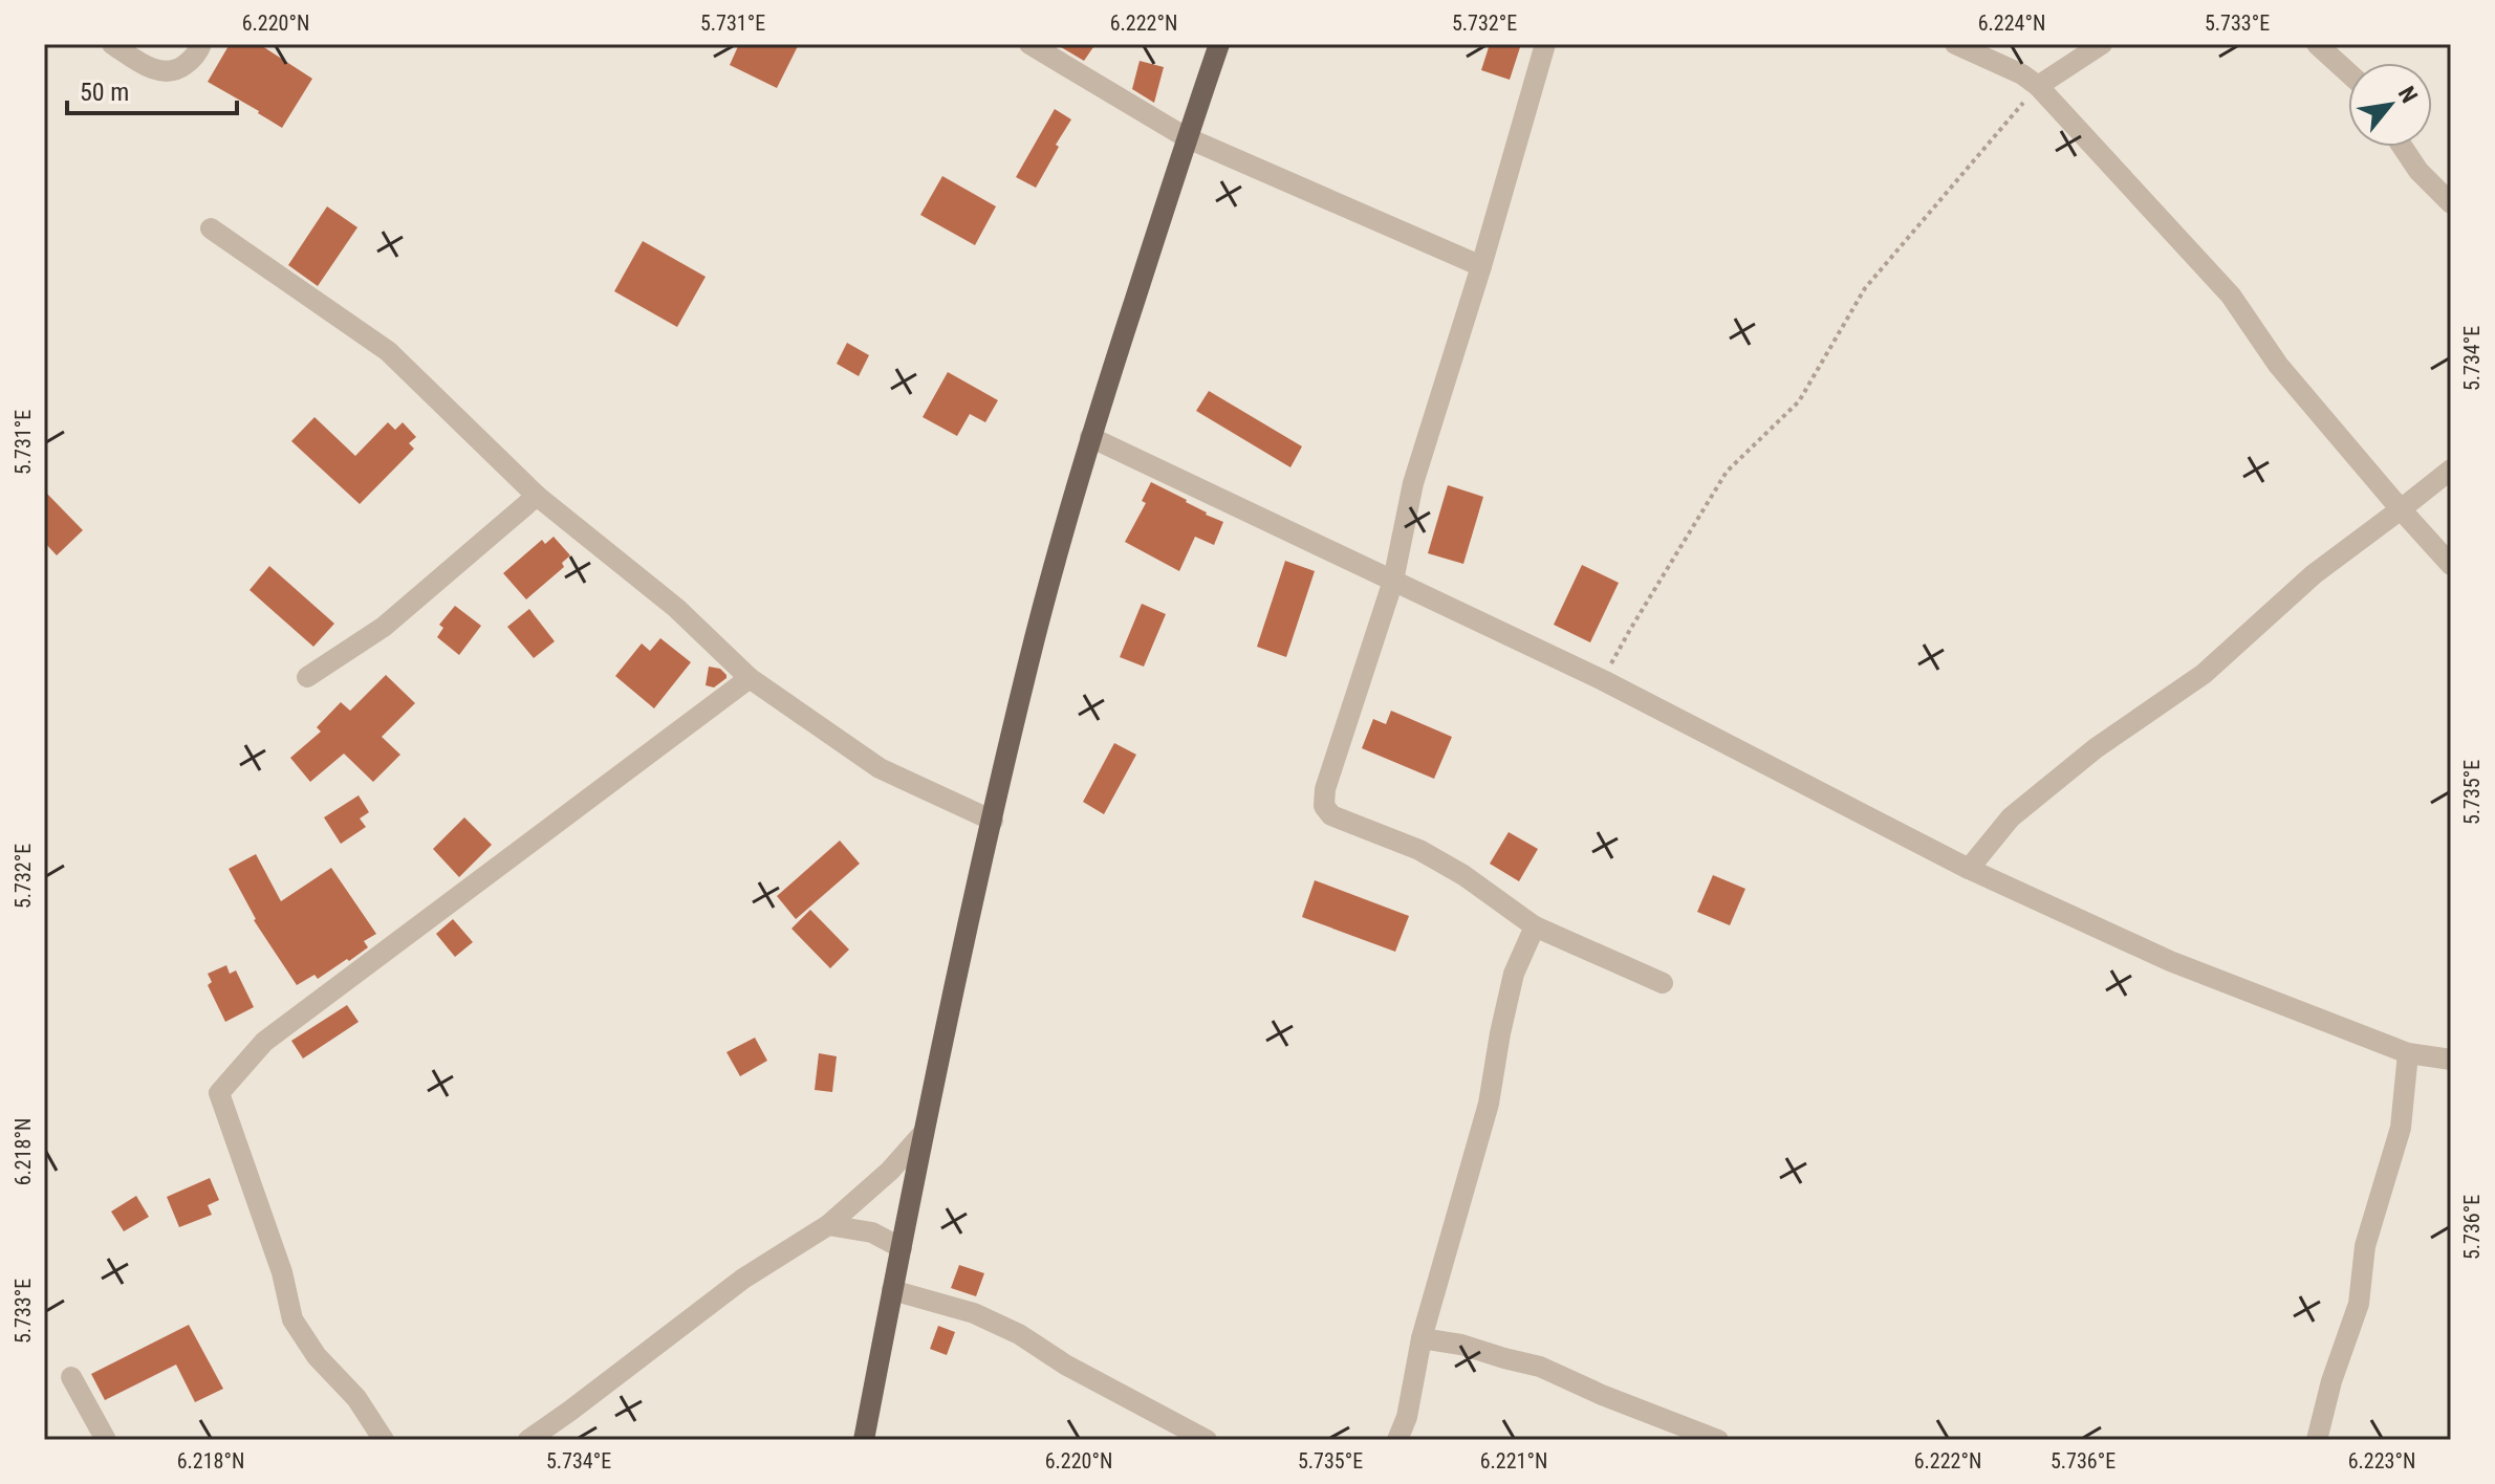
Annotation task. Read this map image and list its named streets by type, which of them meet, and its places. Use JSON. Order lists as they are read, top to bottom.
{
  "scale_bar": "50 m",
  "north": "top right",
  "coordinates": [
    "6.220°N",
    "5.731°E",
    "6.222°N",
    "5.732°E",
    "6.224°N",
    "5.733°E",
    "5.734°E",
    "5.735°E",
    "6.218°N",
    "5.736°E",
    "6.221°N",
    "6.223°N"
  ]
}
